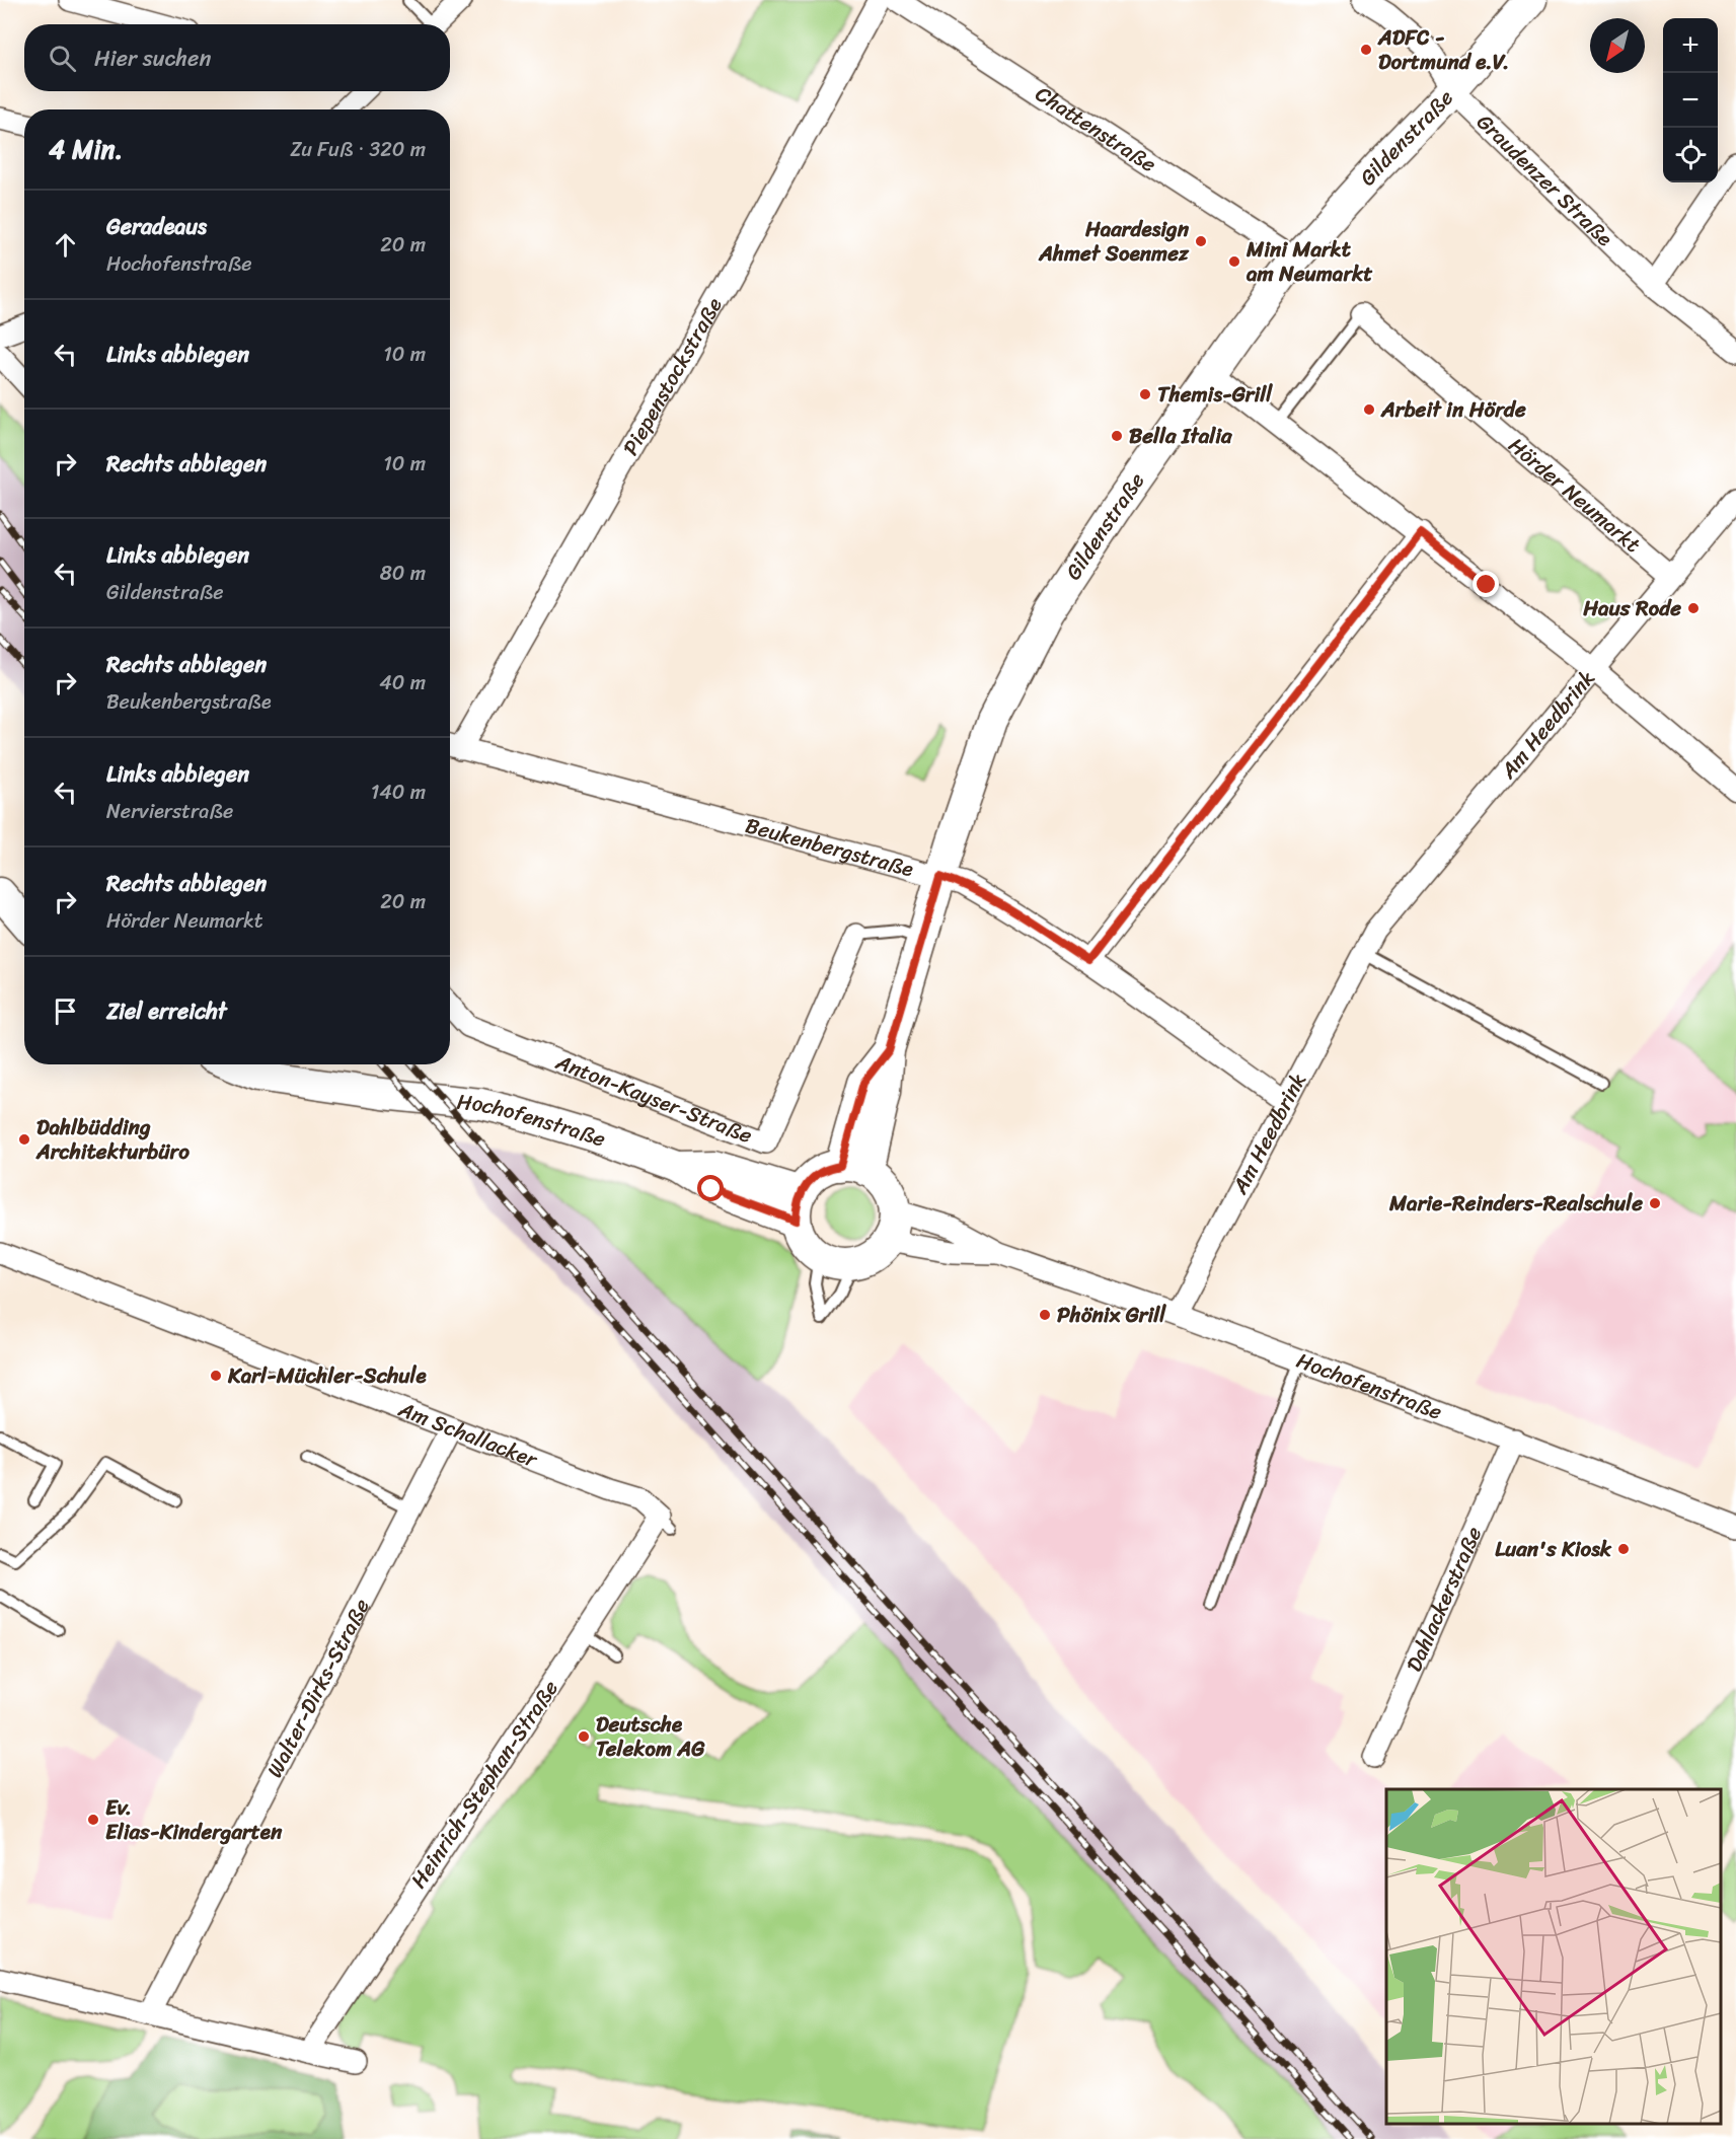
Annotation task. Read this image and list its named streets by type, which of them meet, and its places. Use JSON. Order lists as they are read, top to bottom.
{
  "streets": {
    "main road": ["Gildenstraße", "Hochofenstraße"],
    "street": [
      "Chattenstraße",
      "Graudenzer Straße",
      "Piepenstockstraße",
      "Hörder Neumarkt",
      "Am Heedbrink",
      "Beukenbergstraße",
      "Anton-Kayser-Straße",
      "Am Schallacker",
      "Dahlackerstraße",
      "Walter-Dirks-Straße",
      "Heinrich-Stephan-Straße"
    ]
  },
  "crossings": [
    ["Chattenstraße", "Gildenstraße"],
    ["Gildenstraße", "Graudenzer Straße"],
    ["Gildenstraße", "Beukenbergstraße"],
    ["Gildenstraße", "Hochofenstraße"],
    ["Hörder Neumarkt", "Am Heedbrink"],
    ["Am Heedbrink", "Beukenbergstraße"],
    ["Am Heedbrink", "Hochofenstraße"],
    ["Hochofenstraße", "Dahlackerstraße"],
    ["Am Schallacker", "Walter-Dirks-Straße"],
    ["Am Schallacker", "Heinrich-Stephan-Straße"]
  ],
  "places": [
    "ADFC - Dortmund e.V.",
    "Haardesign Ahmet Soenmez",
    "Mini Markt am Neumarkt",
    "Themis-Grill",
    "Arbeit in Hörde",
    "Bella Italia",
    "Haus Rode",
    "Dahlbüdding Architekturbüro",
    "Marie-Reinders-Realschule",
    "Phönix Grill",
    "Karl-Müchler-Schule",
    "Luan's Kiosk",
    "Deutsche Telekom AG",
    "Ev. Elias-Kindergarten"
  ],
  "north": "bottom left",
  "page": {
    "map_buttons": ["+", "−"],
    "search": "Hier suchen",
    "heading": ["4 Min.", "Zu Fuß · 320 m"],
    "list": [
      ["Geradeaus", "Hochofenstraße", "20 m"],
      ["Links abbiegen", "10 m"],
      ["Rechts abbiegen", "10 m"],
      ["Links abbiegen", "Gildenstraße", "80 m"],
      ["Rechts abbiegen", "Beukenbergstraße", "40 m"],
      ["Links abbiegen", "Nervierstraße", "140 m"],
      ["Rechts abbiegen", "Hörder Neumarkt", "20 m"],
      "Ziel erreicht"
    ]
  }
}
